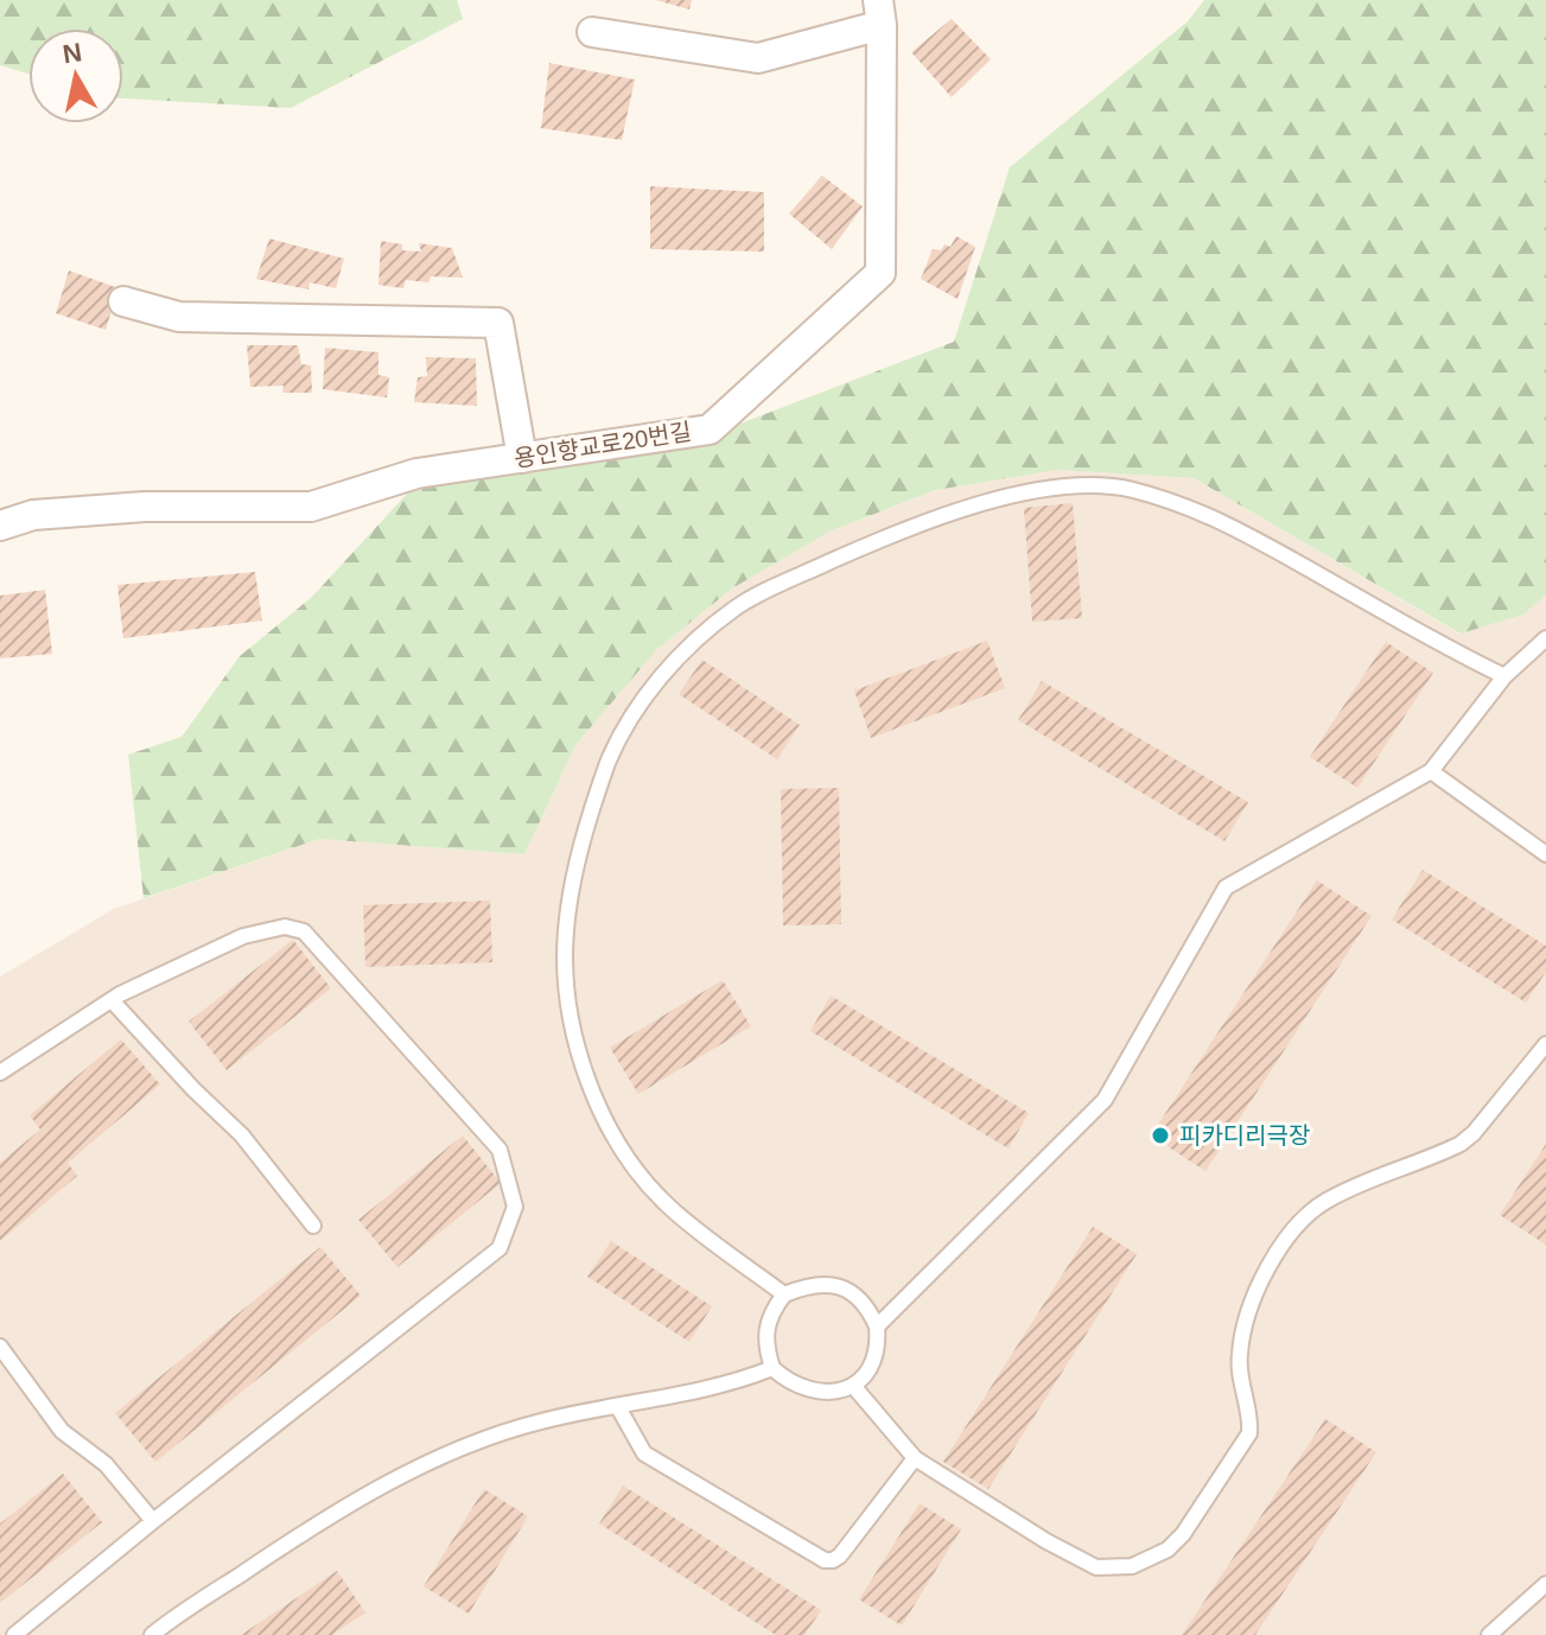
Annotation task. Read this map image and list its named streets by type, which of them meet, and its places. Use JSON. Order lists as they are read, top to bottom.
{
  "streets": {
    "street": ["용인향교로20번길"]
  },
  "places": ["피카디리극장"],
  "north": "top"
}
